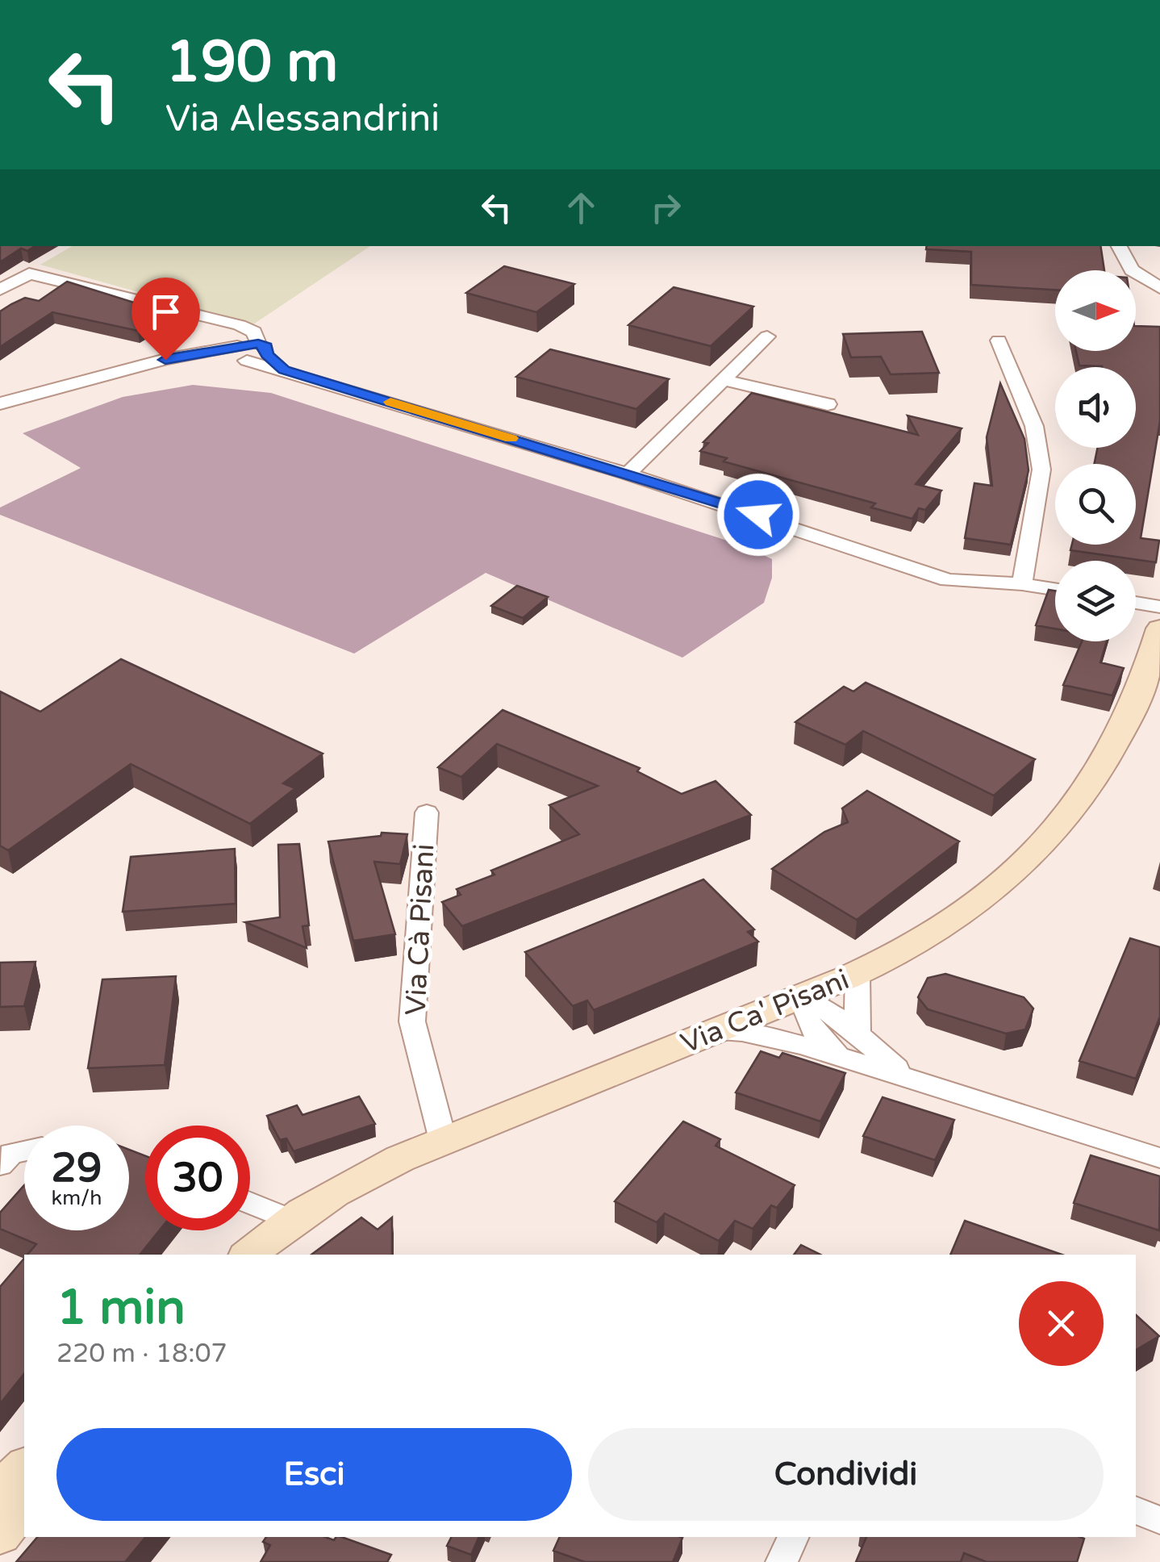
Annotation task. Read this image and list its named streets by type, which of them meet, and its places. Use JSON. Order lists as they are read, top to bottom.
{
  "streets": {
    "main road": ["Via Ca' Pisani"],
    "street": ["Via Cà Pisani"]
  },
  "crossings": [
    ["Via Cà Pisani", "Via Ca' Pisani"]
  ],
  "north": "right",
  "page": {
    "turn": ["190 m", "Via Alessandrini"],
    "speed": "29 km/h",
    "limit": "30",
    "heading": ["1 min", "220 m · 18:07"],
    "buttons": ["Esci", "Condividi"]
  }
}
